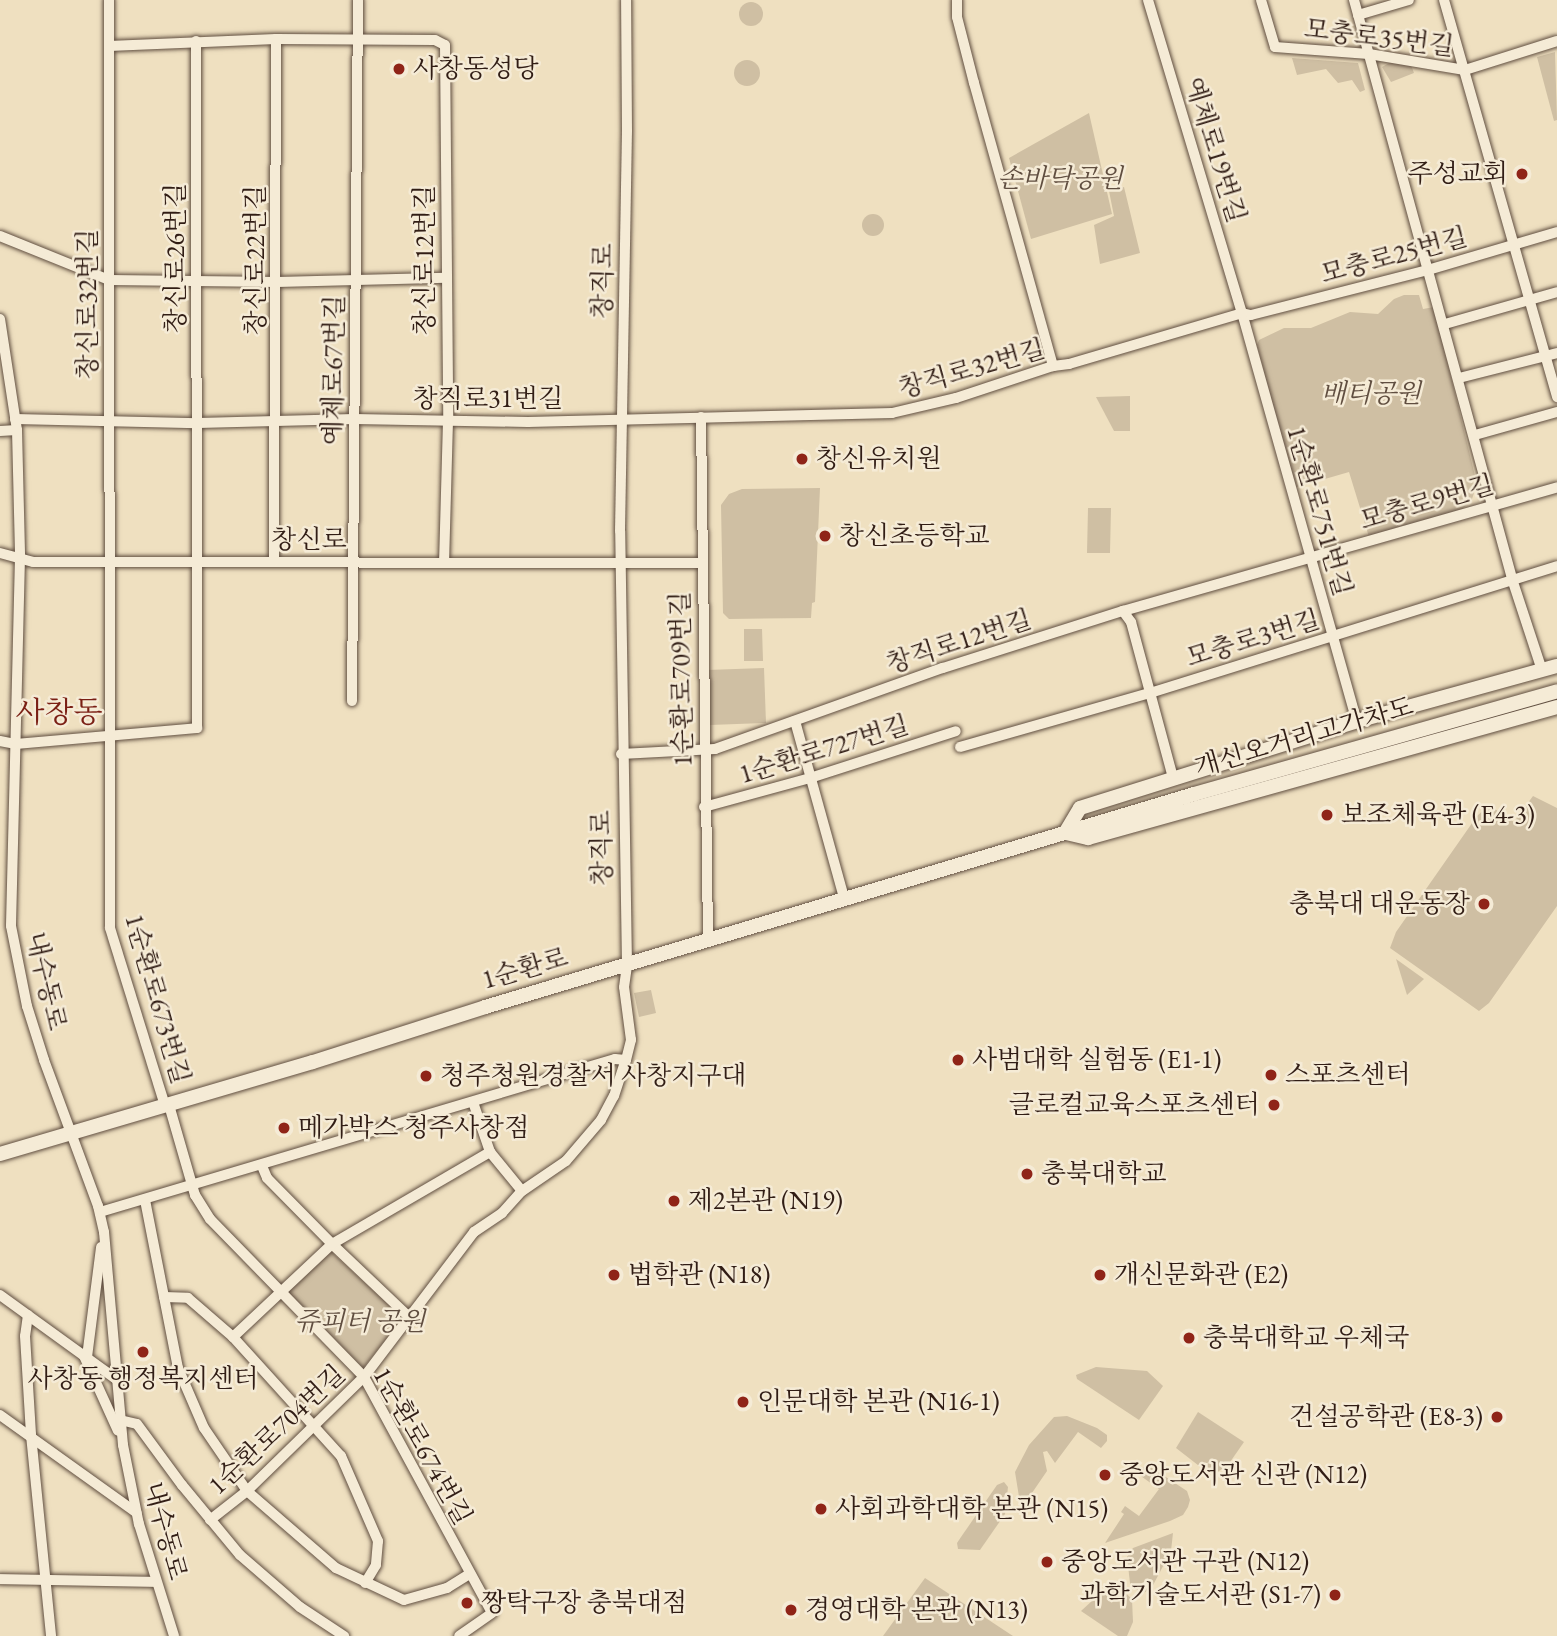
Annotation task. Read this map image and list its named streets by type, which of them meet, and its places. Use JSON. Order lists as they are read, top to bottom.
{
  "streets": {
    "main road": ["개신오거리고가차도", "1순환로"],
    "street": [
      "모충로35번길",
      "예체로19번길",
      "모충로25번길",
      "창신로26번길",
      "창신로22번길",
      "창신로12번길",
      "창직로",
      "창신로32번길",
      "창직로32번길",
      "예체로67번길",
      "창직로31번길",
      "모충로9번길",
      "1순환로751번길",
      "창신로",
      "모충로3번길",
      "창직로12번길",
      "1순환로709번길",
      "1순환로727번길",
      "내수동로",
      "1순환로673번길",
      "1순환로704번길",
      "1순환로674번길"
    ]
  },
  "crossings": [
    ["예체로19번길", "모충로25번길"],
    ["예체로19번길", "창직로32번길"],
    ["예체로19번길", "1순환로751번길"],
    ["모충로25번길", "창직로32번길"],
    ["모충로25번길", "1순환로751번길"],
    ["창신로26번길", "창직로31번길"],
    ["창신로26번길", "창신로"],
    ["창신로26번길", "1순환로673번길"],
    ["창신로22번길", "창직로31번길"],
    ["창신로22번길", "창신로"],
    ["창신로12번길", "예체로67번길"],
    ["창신로12번길", "창직로31번길"],
    ["창신로12번길", "창신로"],
    ["창직로", "창직로32번길"],
    ["창직로", "창직로31번길"],
    ["창직로", "창신로"],
    ["창직로", "창직로12번길"],
    ["창직로", "1순환로"],
    ["창직로", "1순환로704번길"],
    ["창신로32번길", "창직로31번길"],
    ["창신로32번길", "창신로"],
    ["창신로32번길", "1순환로673번길"],
    ["창직로32번길", "창직로31번길"],
    ["창직로32번길", "1순환로751번길"],
    ["창직로32번길", "1순환로709번길"],
    ["예체로67번길", "창직로31번길"],
    ["예체로67번길", "창신로"],
    ["창직로31번길", "내수동로"],
    ["모충로9번길", "1순환로751번길"],
    ["모충로9번길", "창직로12번길"],
    ["1순환로751번길", "모충로3번길"],
    ["1순환로751번길", "창직로12번길"],
    ["창신로", "내수동로"],
    ["창신로", "1순환로673번길"],
    ["창직로12번길", "1순환로709번길"],
    ["1순환로709번길", "1순환로727번길"],
    ["1순환로709번길", "1순환로"],
    ["개신오거리고가차도", "1순환로"],
    ["1순환로", "내수동로"],
    ["1순환로", "1순환로673번길"],
    ["1순환로", "1순환로704번길"],
    ["1순환로", "1순환로674번길"],
    ["1순환로673번길", "1순환로674번길"],
    ["1순환로704번길", "1순환로674번길"]
  ],
  "districts": ["사창동"],
  "parks": ["손바닥공원", "배티공원", "쥬피터 공원"],
  "places": [
    "사창동성당",
    "주성교회",
    "창신유치원",
    "창신초등학교",
    "보조체육관 (E4-3)",
    "충북대 대운동장",
    "사범대학 실험동 (E1-1)",
    "스포츠센터",
    "청주청원경찰서 사창지구대",
    "글로컬교육스포츠센터",
    "메가박스 청주사창점",
    "충북대학교",
    "제2본관 (N19)",
    "법학관 (N18)",
    "개신문화관 (E2)",
    "충북대학교 우체국",
    "사창동 행정복지센터",
    "인문대학 본관 (N16-1)",
    "건설공학관 (E8-3)",
    "중앙도서관 신관 (N12)",
    "사회과학대학 본관 (N15)",
    "중앙도서관 구관 (N12)",
    "과학기술도서관 (S1-7)",
    "짱탁구장 충북대점",
    "경영대학 본관 (N13)"
  ]
}
